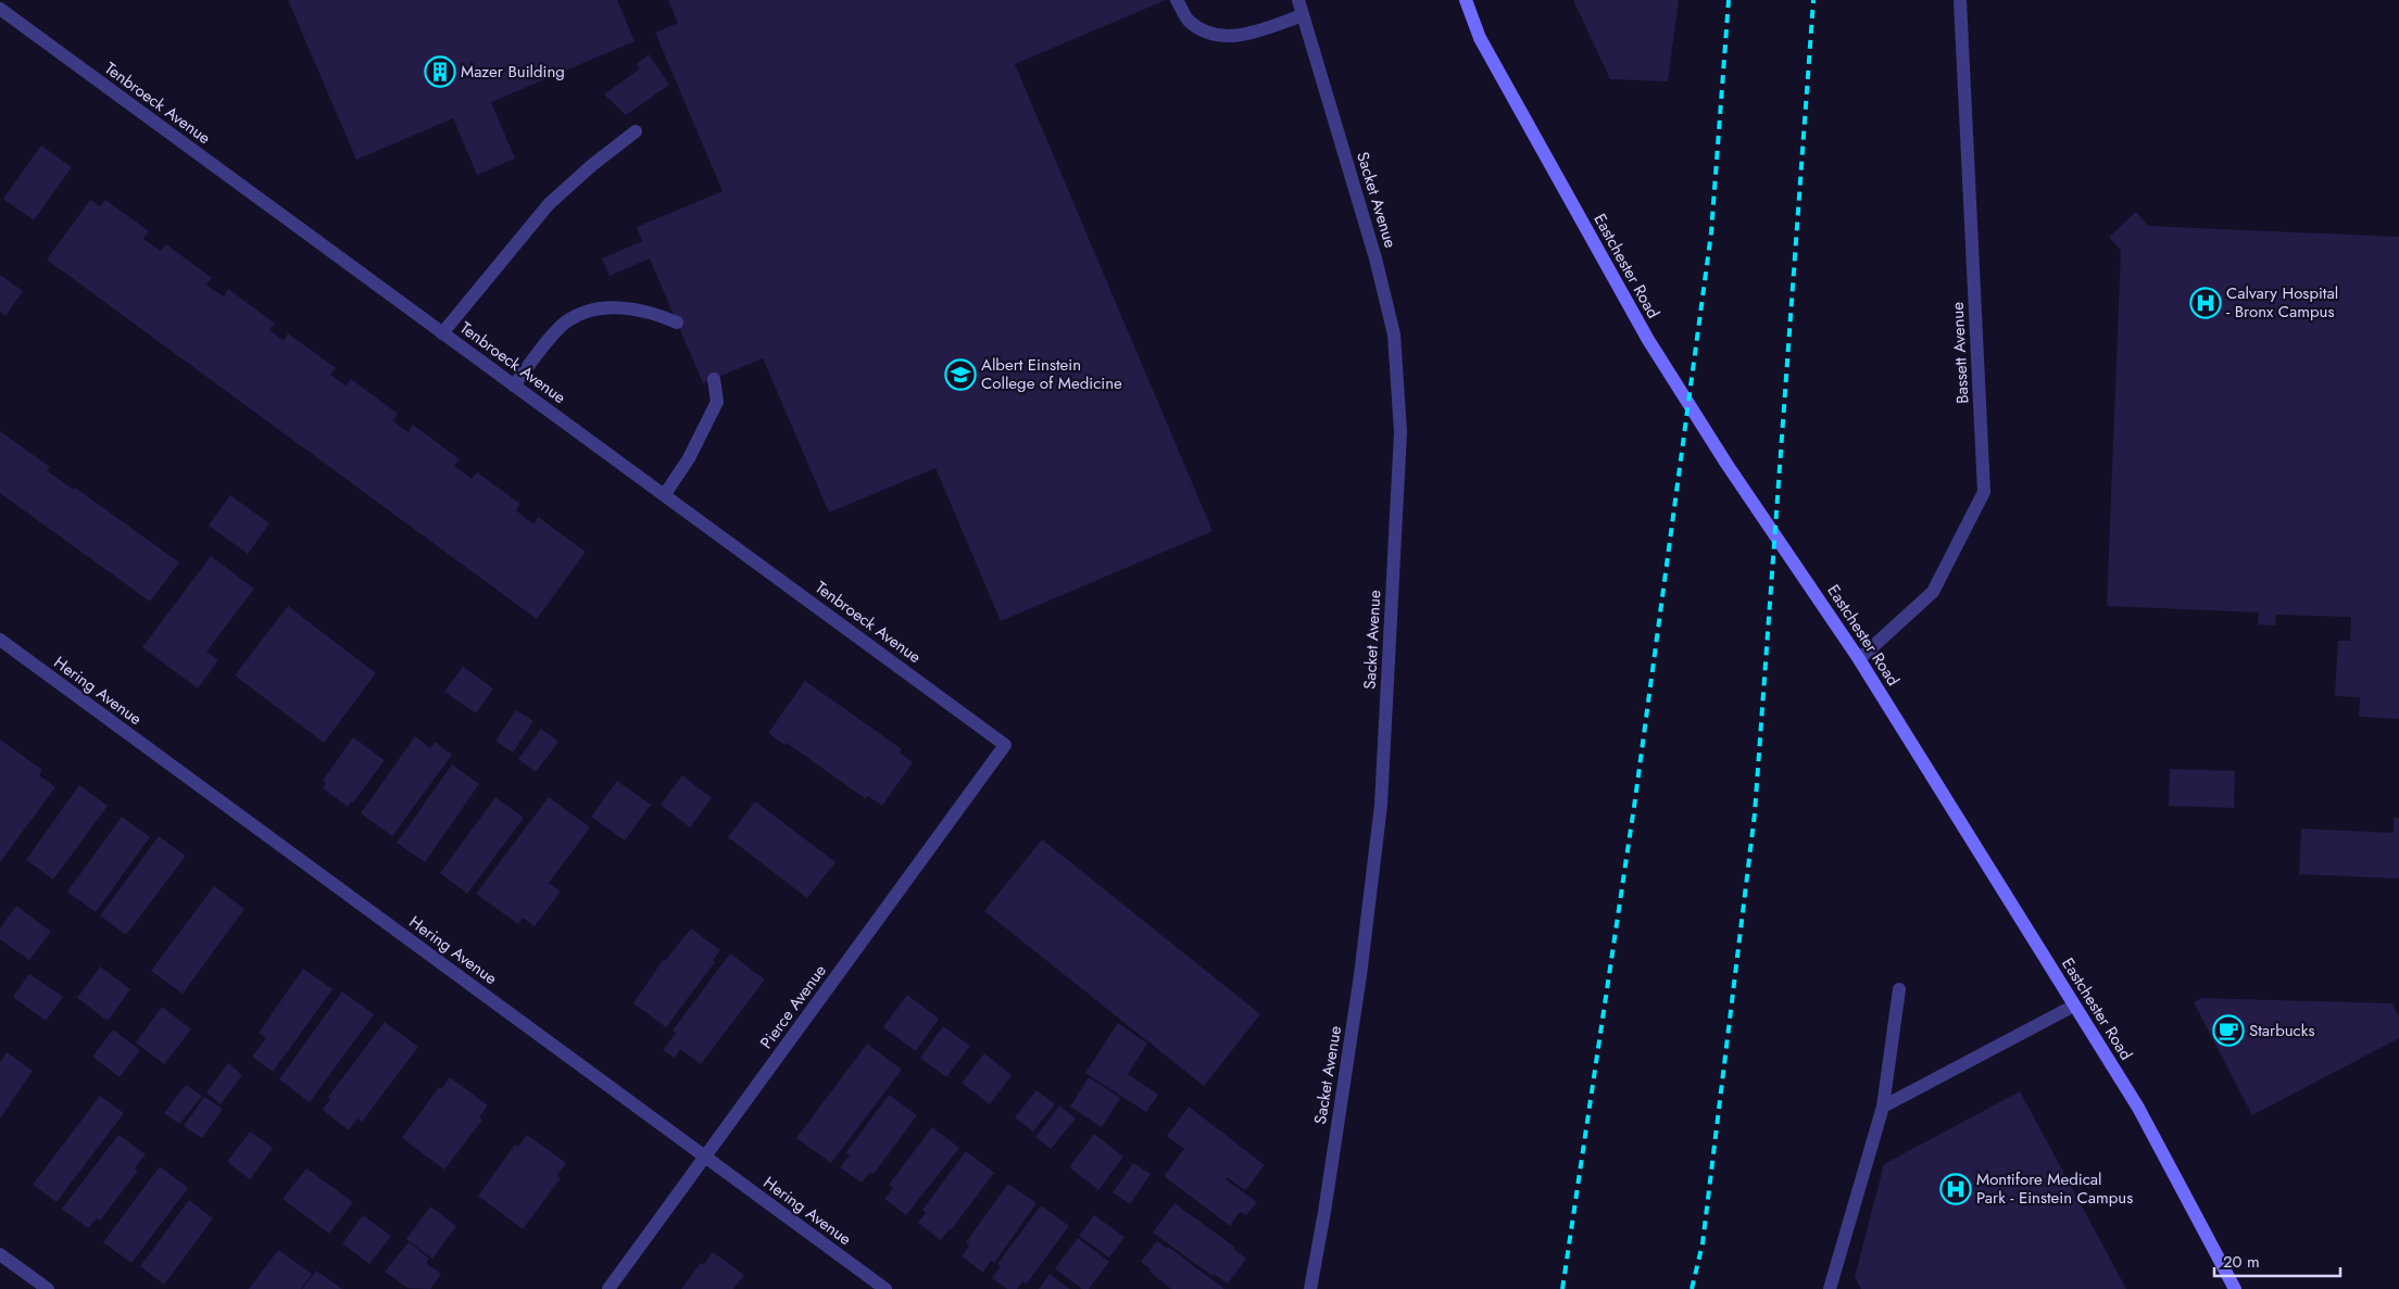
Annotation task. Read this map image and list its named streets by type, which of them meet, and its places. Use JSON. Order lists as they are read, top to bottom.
{
  "streets": {
    "main road": ["Eastchester Road"],
    "street": [
      "Tenbroeck Avenue",
      "Sacket Avenue",
      "Bassett Avenue",
      "Hering Avenue",
      "Pierce Avenue"
    ]
  },
  "crossings": [
    ["Tenbroeck Avenue", "Pierce Avenue"],
    ["Eastchester Road", "Bassett Avenue"],
    ["Hering Avenue", "Pierce Avenue"]
  ],
  "places": {
    "building": ["Mazer Building"],
    "hospital": ["Calvary Hospital - Bronx Campus", "Montifore Medical Park - Einstein Campus"],
    "school or university": ["Albert Einstein College of Medicine"],
    "cafe": ["Starbucks"]
  },
  "scale_bar": "20 m"
}
